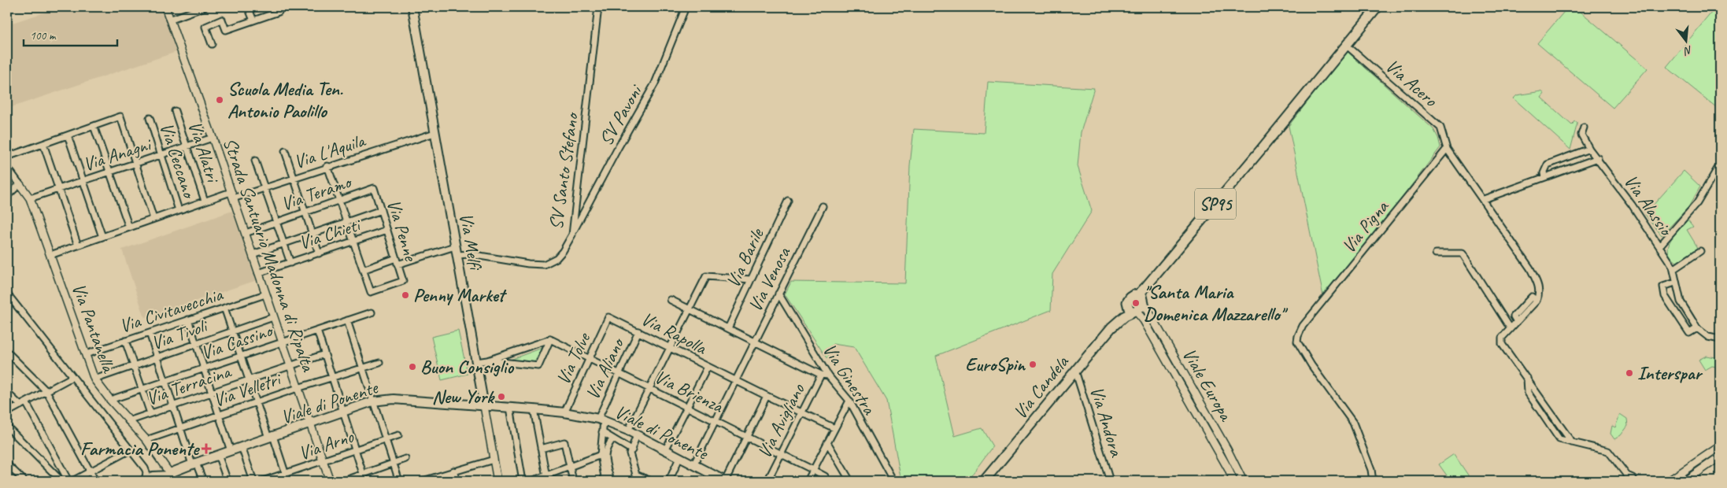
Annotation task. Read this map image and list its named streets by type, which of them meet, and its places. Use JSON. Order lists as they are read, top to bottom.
{
  "streets": {
    "main road": [
      "SP95",
      "Via Melfi",
      "Via Candela",
      "Viale di Ponente"
    ],
    "street": [
      "Via Acero",
      "SV Pavoni",
      "Via Alatri",
      "Via L'Aquila",
      "Via Anagni",
      "Via Ceccano",
      "SV Santo Stefano",
      "Via Teramo",
      "Via Alassio",
      "Via Pigna",
      "Via Penne",
      "Via Chieti",
      "Strada Santuario Madonna di Ripalta",
      "Via Barile",
      "Via Venosa",
      "Via Civitavecchia",
      "Via Pantanella",
      "Via Rapolla",
      "Via Tivoli",
      "Via Cassino",
      "Via Tolve",
      "Via Aliano",
      "Via Ginestra",
      "Viale Europa",
      "Via Terracina",
      "Via Velletri",
      "Via Brienza",
      "Via Avigliano",
      "Via Andora",
      "Via Arno"
    ]
  },
  "crossings": [
    ["Via Acero", "SP95"],
    ["Via Acero", "Via Pigna"],
    ["Via Acero", "Via Candela"],
    ["SV Pavoni", "SV Santo Stefano"],
    ["Via Alatri", "Via L'Aquila"],
    ["Via Alatri", "Via Anagni"],
    ["Via L'Aquila", "Via Ceccano"],
    ["Via L'Aquila", "Via Melfi"],
    ["Via L'Aquila", "Strada Santuario Madonna di Ripalta"],
    ["Via L'Aquila", "Via Pantanella"],
    ["Via Anagni", "Via Ceccano"],
    ["Via Anagni", "Strada Santuario Madonna di Ripalta"],
    ["Via Anagni", "Via Pantanella"],
    ["SV Santo Stefano", "Via Melfi"],
    ["Via Teramo", "Via Penne"],
    ["Via Teramo", "Strada Santuario Madonna di Ripalta"],
    ["SP95", "Via Candela"],
    ["Via Penne", "Via Chieti"],
    ["Via Chieti", "Strada Santuario Madonna di Ripalta"],
    ["Via Melfi", "Viale di Ponente"],
    ["Strada Santuario Madonna di Ripalta", "Via Civitavecchia"],
    ["Strada Santuario Madonna di Ripalta", "Via Tivoli"],
    ["Strada Santuario Madonna di Ripalta", "Via Cassino"],
    ["Strada Santuario Madonna di Ripalta", "Via Terracina"],
    ["Strada Santuario Madonna di Ripalta", "Via Velletri"],
    ["Strada Santuario Madonna di Ripalta", "Viale di Ponente"],
    ["Strada Santuario Madonna di Ripalta", "Via Arno"],
    ["Via Venosa", "Via Rapolla"],
    ["Via Venosa", "Via Ginestra"],
    ["Via Venosa", "Via Brienza"],
    ["Via Civitavecchia", "Via Pantanella"],
    ["Via Pantanella", "Via Tivoli"],
    ["Via Pantanella", "Via Cassino"],
    ["Via Pantanella", "Via Terracina"],
    ["Via Pantanella", "Via Velletri"],
    ["Via Pantanella", "Viale di Ponente"],
    ["Via Rapolla", "Via Tolve"],
    ["Via Rapolla", "Via Aliano"],
    ["Via Tolve", "Via Brienza"],
    ["Via Tolve", "Viale di Ponente"],
    ["Via Aliano", "Via Brienza"],
    ["Via Aliano", "Viale di Ponente"],
    ["Viale Europa", "Via Candela"],
    ["Via Candela", "Via Andora"],
    ["Via Brienza", "Via Avigliano"]
  ],
  "places": {
    "other": [
      "Scuola Media Ten. Antonio Paolillo",
      "Penny Market",
      "\"Santa Maria Domenica Mazzarello\"",
      "EuroSpin",
      "Buon Consiglio",
      "Interspar",
      "New York"
    ],
    "health": ["Farmacia Ponente"]
  },
  "scale_bar": "100 m",
  "north": "bottom"
}
